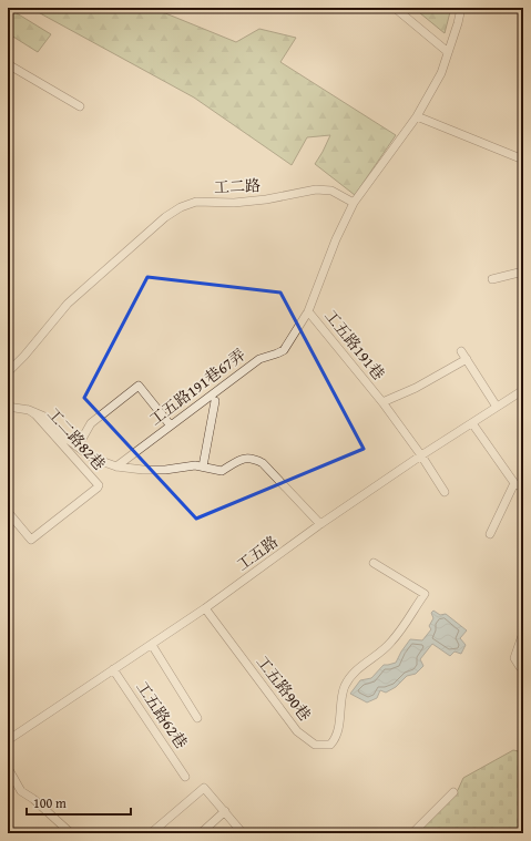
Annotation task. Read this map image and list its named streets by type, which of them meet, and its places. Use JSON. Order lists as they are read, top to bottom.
{
  "streets": {
    "street": [
      "工二路",
      "工五路191巷",
      "工五路191巷67弄",
      "工二路82巷",
      "工五路",
      "工五路90巷",
      "工五路62巷"
    ]
  },
  "crossings": [
    ["工二路", "工五路191巷"],
    ["工五路191巷", "工五路191巷67弄"],
    ["工五路191巷", "工五路"],
    ["工五路", "工五路90巷"],
    ["工五路", "工五路62巷"]
  ],
  "scale_bar": "100 m"
}
